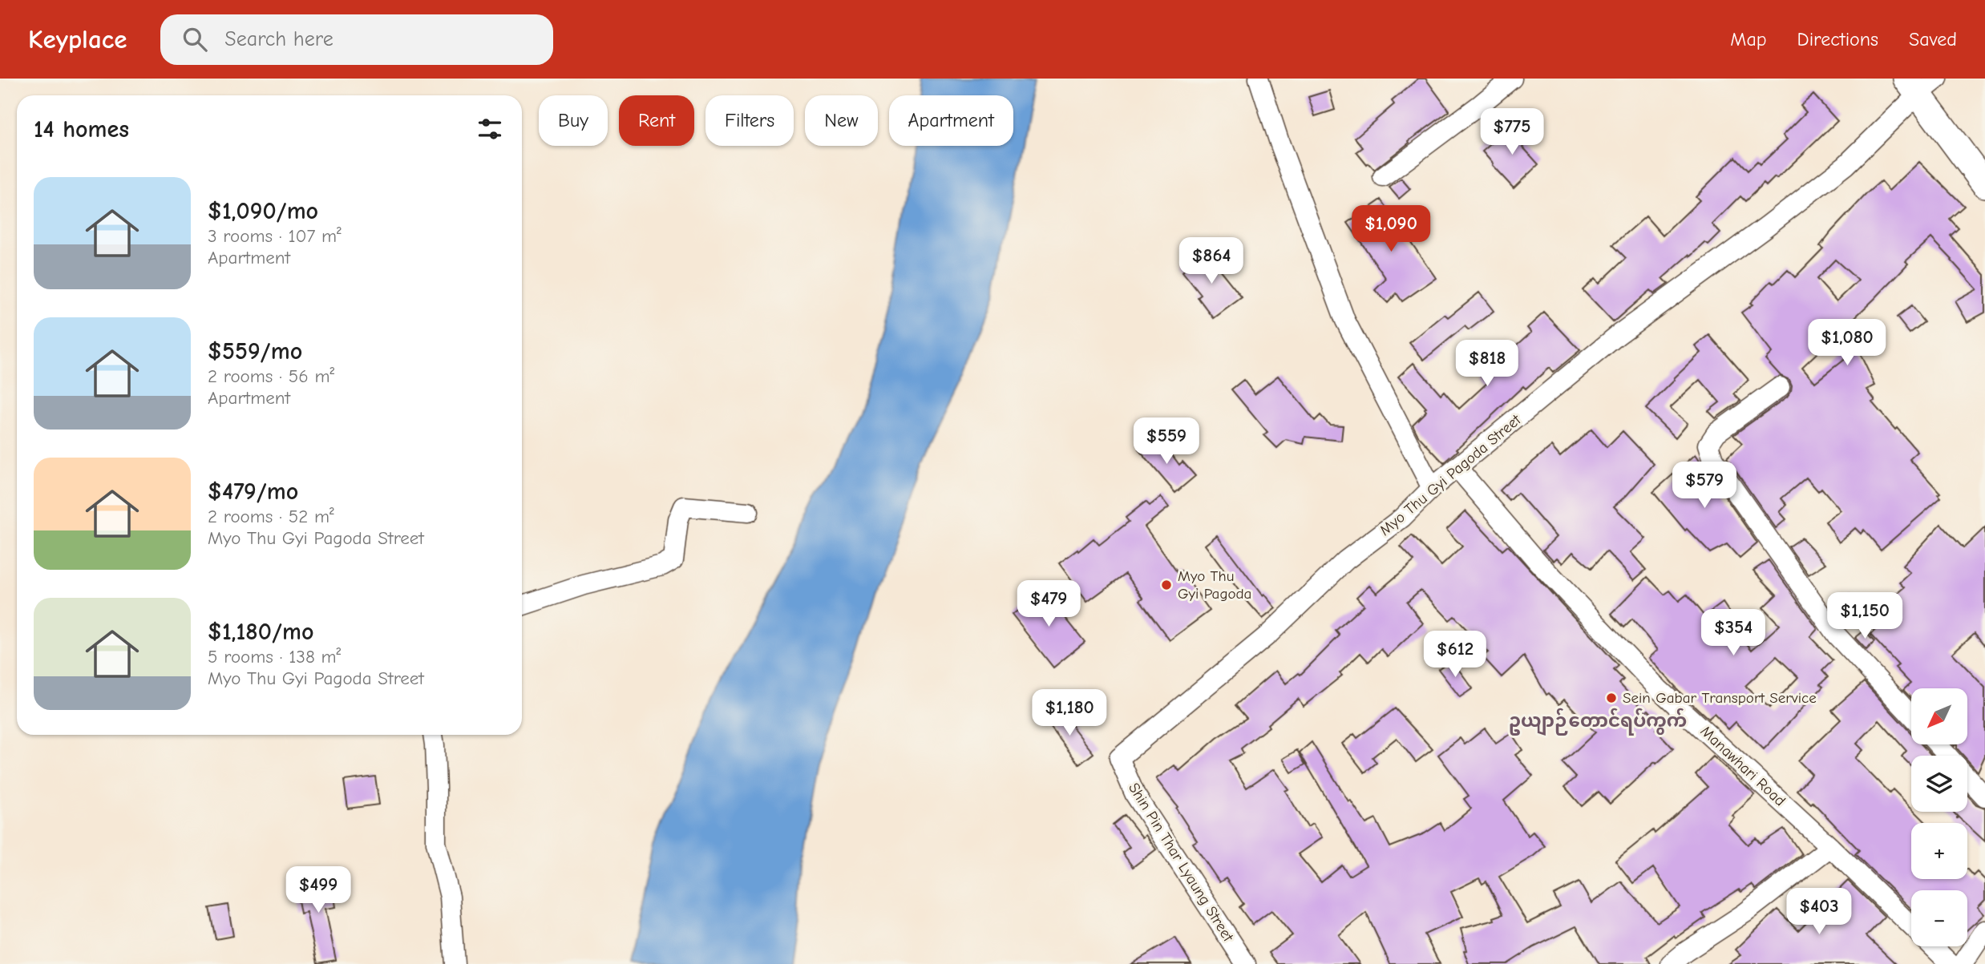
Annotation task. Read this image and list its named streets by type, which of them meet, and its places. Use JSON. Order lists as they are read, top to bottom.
{
  "streets": {
    "street": ["Myo Thu Gyi Pagoda Street", "Manawhari Road", "Shin Pin Thar Lyaung Street"]
  },
  "crossings": [
    ["Myo Thu Gyi Pagoda Street", "Manawhari Road"],
    ["Myo Thu Gyi Pagoda Street", "Shin Pin Thar Lyaung Street"]
  ],
  "districts": ["ဥယျာဉ်တောင်ရပ်ကွက်"],
  "places": ["Myo Thu Gyi Pagoda", "Sein Gabar Transport Service"],
  "north": "bottom left",
  "page": {
    "header": "Keyplace",
    "search": "Search here",
    "nav": ["Map", "Directions", "Saved"],
    "chip": [
      "Buy",
      "Rent",
      "Filters",
      "New",
      "Apartment"
    ],
    "heading": "14 homes",
    "price": [
      "$775",
      "$1,090",
      "$864",
      "$1,080",
      "$818",
      "$559",
      "$579",
      "$479",
      "$1,150",
      "$354",
      "$612",
      "$1,180",
      "$499",
      "$403"
    ],
    "list": [
      {
        "name": "$1,090/mo",
        "note": "3 rooms · 107 m² · Apartment"
      },
      {
        "name": "$559/mo",
        "note": "2 rooms · 56 m² · Apartment"
      },
      {
        "name": "$479/mo",
        "note": "2 rooms · 52 m² · Myo Thu Gyi Pagoda Street"
      },
      {
        "name": "$1,180/mo",
        "note": "5 rooms · 138 m² · Myo Thu Gyi Pagoda Street"
      }
    ],
    "map_buttons": ["+", "−"]
  }
}
